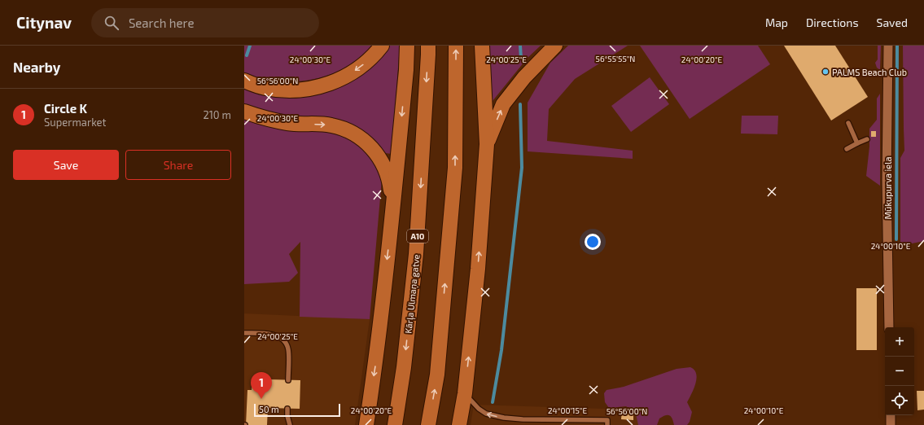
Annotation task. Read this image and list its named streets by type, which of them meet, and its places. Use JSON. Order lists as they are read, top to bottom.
{
  "streets": {
    "highway": ["A10", "Kārļa Ulmaņa gatve"],
    "street": ["Mūkupurva iela"]
  },
  "places": ["PALMS Beach Club"],
  "scale_bar": "50 m",
  "page": {
    "header": "Citynav",
    "search": "Search here",
    "nav": ["Map", "Directions", "Saved"],
    "heading": "Nearby",
    "list": [
      {
        "mark": "1",
        "name": "Circle K",
        "note": "Supermarket",
        "value": "210 m"
      }
    ],
    "buttons": ["Save", "Share"],
    "map_buttons": ["+", "−"],
    "pins": "1",
    "scale": "50 m"
  },
  "coordinates": [
    "56°55'55\"N",
    "24°00'30\"E",
    "24°00'25\"E",
    "24°00'20\"E",
    "56°56'00\"N",
    "24°00'10\"E",
    "24°00'15\"E"
  ]
}
